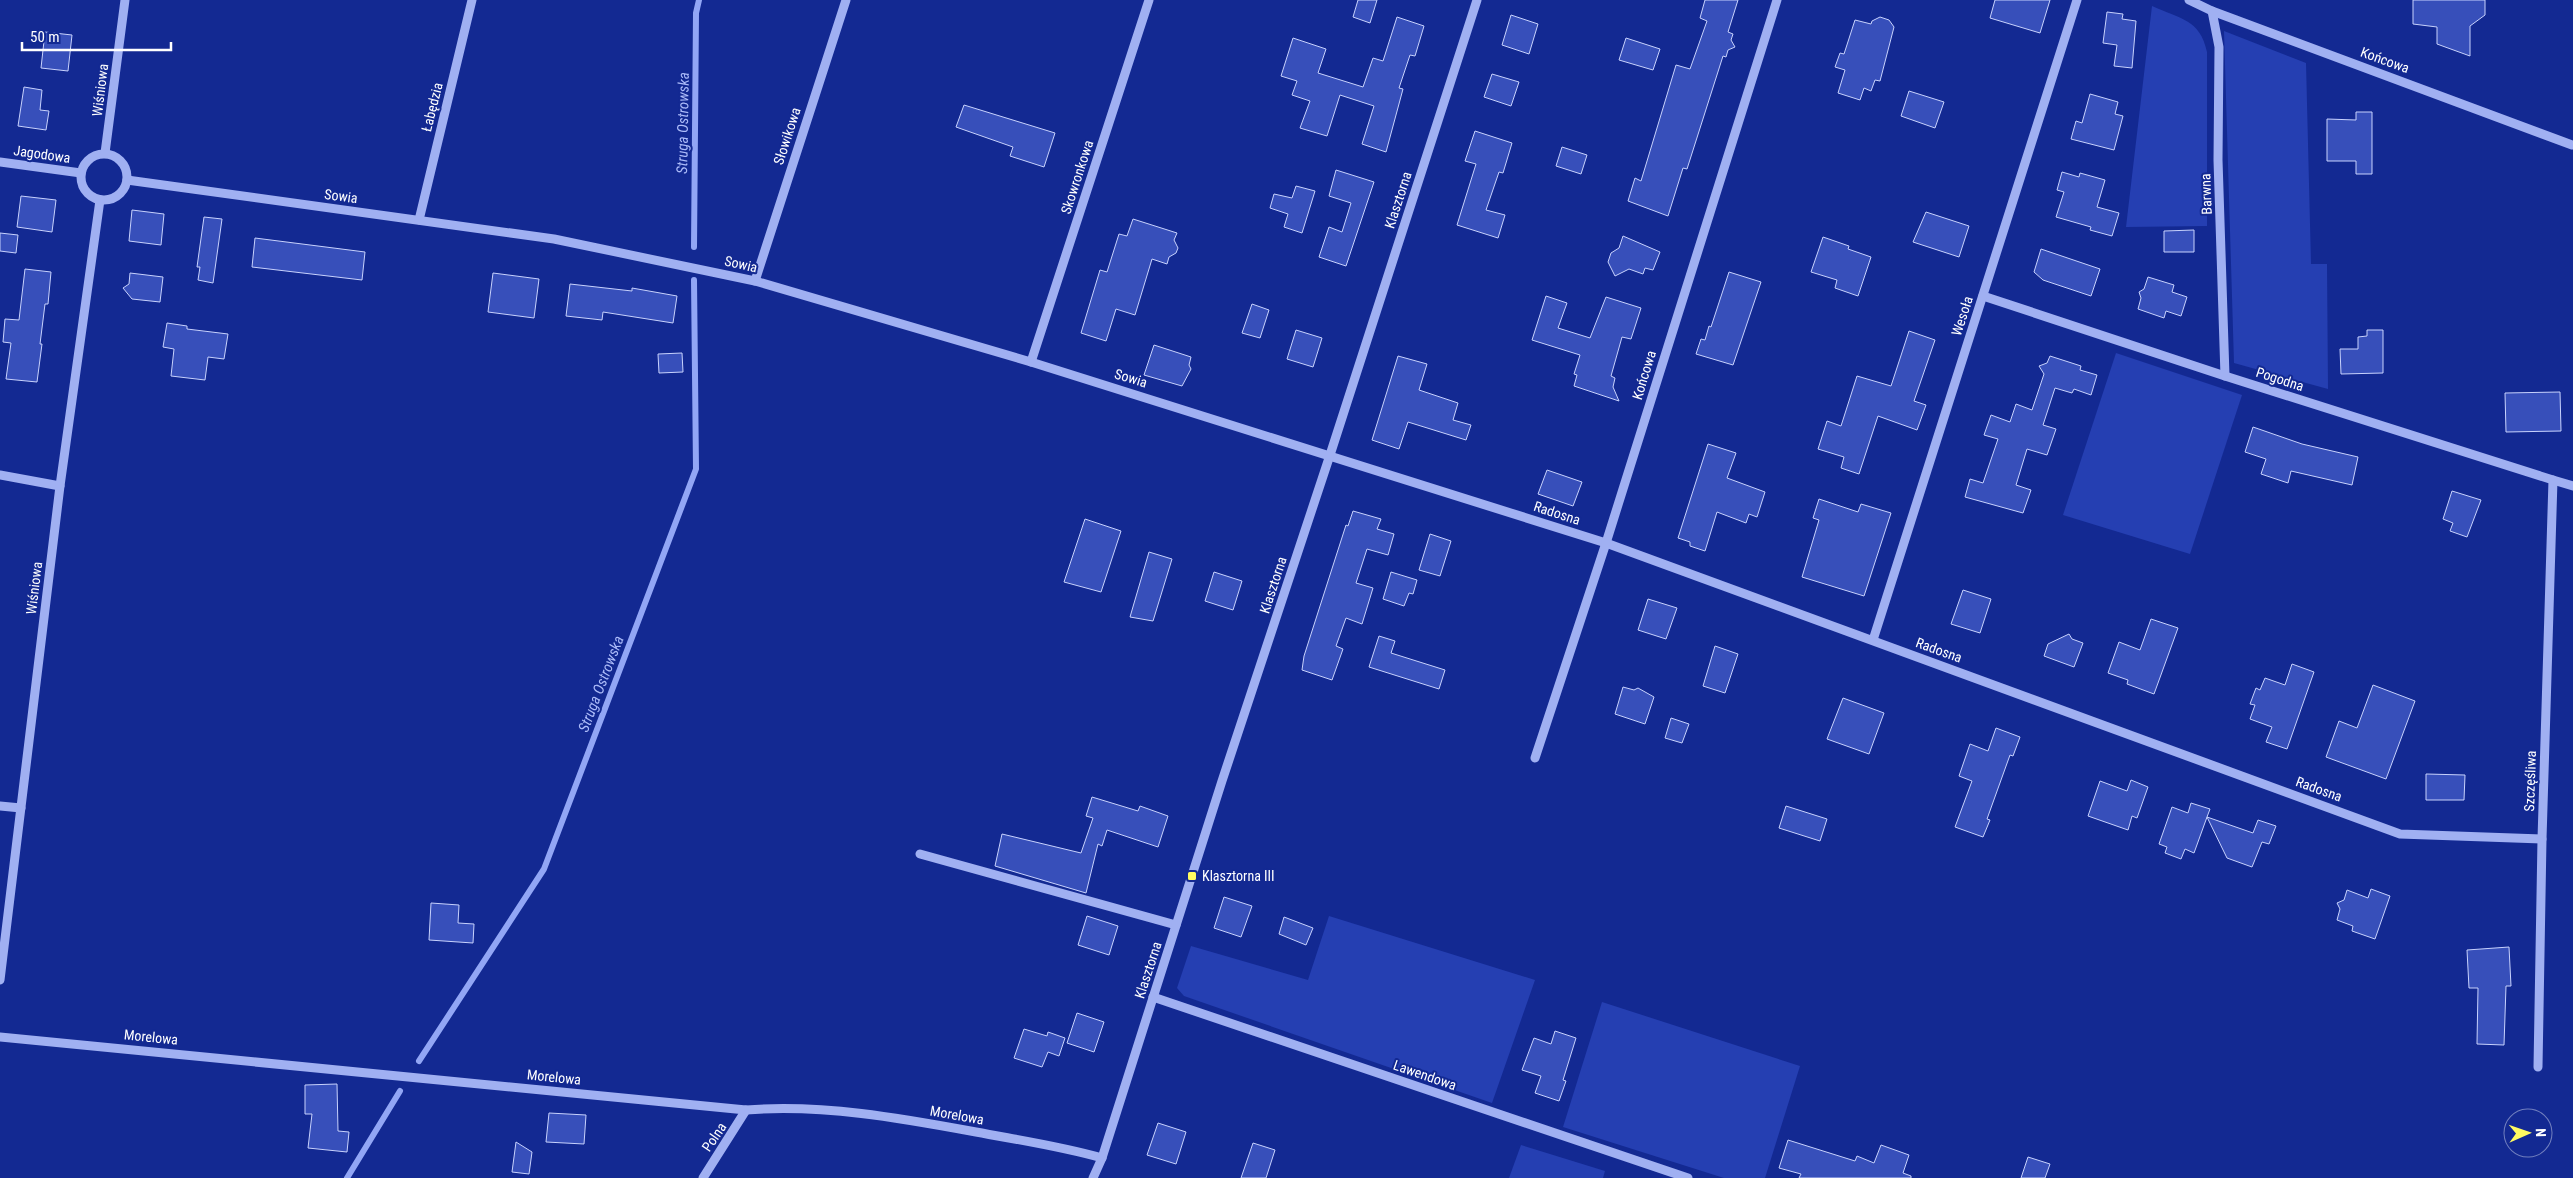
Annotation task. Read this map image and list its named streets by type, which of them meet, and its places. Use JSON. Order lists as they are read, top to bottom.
{
  "streets": {
    "street": [
      "Końcowa",
      "Wiśniowa",
      "Łabędzia",
      "Słowikowa",
      "Jagodowa",
      "Skowronkowa",
      "Barwna",
      "Sowia",
      "Klasztorna",
      "Wesoła",
      "Pogodna",
      "Radosna",
      "Szczęśliwa",
      "Morelowa",
      "Lawendowa",
      "Polna"
    ]
  },
  "crossings": [
    ["Końcowa", "Barwna"],
    ["Końcowa", "Radosna"],
    ["Wiśniowa", "Jagodowa"],
    ["Wiśniowa", "Sowia"],
    ["Łabędzia", "Sowia"],
    ["Słowikowa", "Sowia"],
    ["Jagodowa", "Sowia"],
    ["Skowronkowa", "Sowia"],
    ["Barwna", "Pogodna"],
    ["Sowia", "Klasztorna"],
    ["Sowia", "Radosna"],
    ["Klasztorna", "Radosna"],
    ["Klasztorna", "Morelowa"],
    ["Klasztorna", "Lawendowa"],
    ["Wesoła", "Pogodna"],
    ["Wesoła", "Radosna"],
    ["Pogodna", "Szczęśliwa"],
    ["Radosna", "Szczęśliwa"],
    ["Morelowa", "Polna"]
  ],
  "water": ["Struga Ostrowska"],
  "places": {
    "transit": ["Klasztorna III"]
  },
  "scale_bar": "50 m",
  "north": "right"
}
